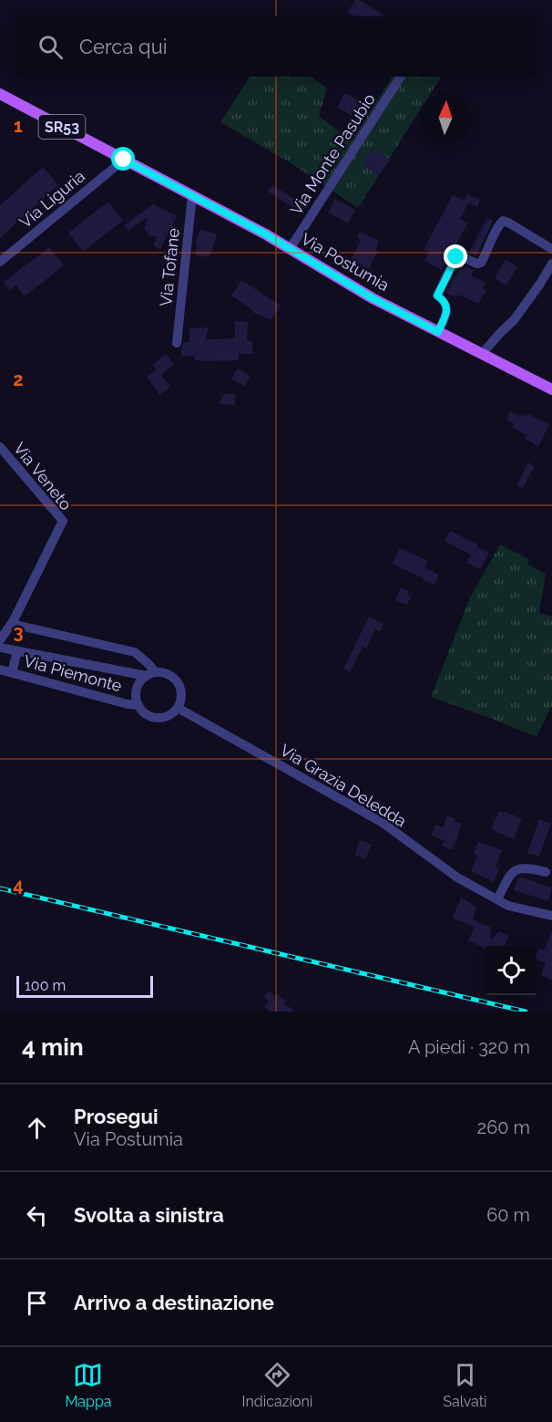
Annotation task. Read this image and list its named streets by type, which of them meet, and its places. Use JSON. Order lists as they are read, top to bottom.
{
  "streets": {
    "main road": ["SR53", "Via Postumia"],
    "street": [
      "Via Monte Pasubio",
      "Via Liguria",
      "Via Tofane",
      "Via Veneto",
      "Via Piemonte",
      "Via Grazia Deledda"
    ]
  },
  "crossings": [
    ["SR53", "Via Liguria"],
    ["SR53", "Via Postumia"],
    ["Via Monte Pasubio", "Via Postumia"],
    ["Via Liguria", "Via Postumia"],
    ["Via Postumia", "Via Tofane"],
    ["Via Piemonte", "Via Grazia Deledda"]
  ],
  "scale_bar": "100 m",
  "north": "top",
  "page": {
    "search": "Cerca qui",
    "scale": "100 m",
    "heading": ["4 min", "A piedi · 320 m"],
    "list": [
      ["Prosegui", "Via Postumia", "260 m"],
      ["Svolta a sinistra", "60 m"],
      "Arrivo a destinazione"
    ],
    "nav": ["Mappa", "Indicazioni", "Salvati"]
  },
  "grid": {
    "rows": [
      "1",
      "2",
      "3",
      "4"
    ]
  }
}
